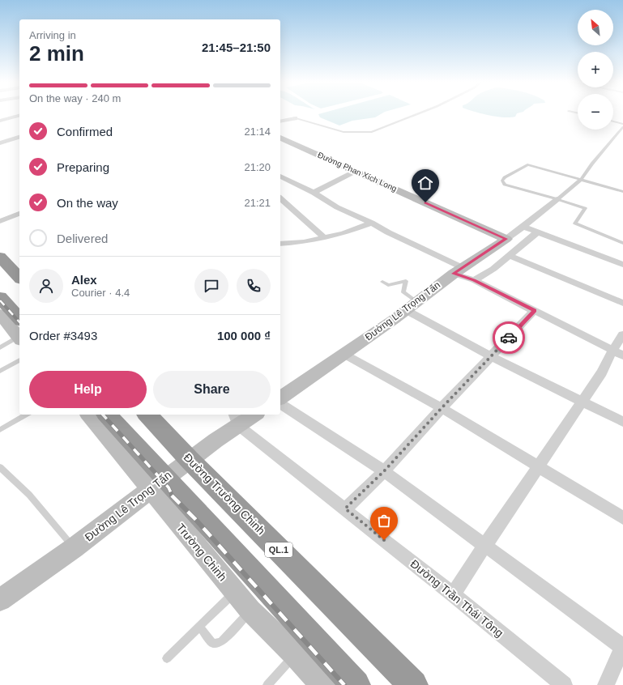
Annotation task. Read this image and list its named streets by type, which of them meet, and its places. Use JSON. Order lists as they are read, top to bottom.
{
  "streets": {
    "highway": ["Đường Trường Chinh", "QL.1"],
    "street": [
      "Đường Phan Xích Long",
      "Đường Lê Trọng Tấn",
      "Trường Chinh",
      "Đường Trần Thái Tông"
    ]
  },
  "crossings": [
    ["Đường Phan Xích Long", "Đường Lê Trọng Tấn"],
    ["Đường Lê Trọng Tấn", "Đường Trường Chinh"],
    ["Đường Lê Trọng Tấn", "Trường Chinh"],
    ["Đường Lê Trọng Tấn", "Đường Trần Thái Tông"]
  ],
  "north": "top left",
  "page": {
    "map_buttons": ["+", "−"],
    "heading": ["2 min", "Arriving in", "21:45–21:50"],
    "panel": [
      "Alex",
      "Courier · 4.4",
      "Order #3493",
      "100 000 ₫"
    ],
    "bar": "On the way · 240 m",
    "list": [
      ["Confirmed", "21:14"],
      ["Preparing", "21:20"],
      ["On the way", "21:21"],
      "Delivered"
    ],
    "buttons": ["Help", "Share"]
  }
}
